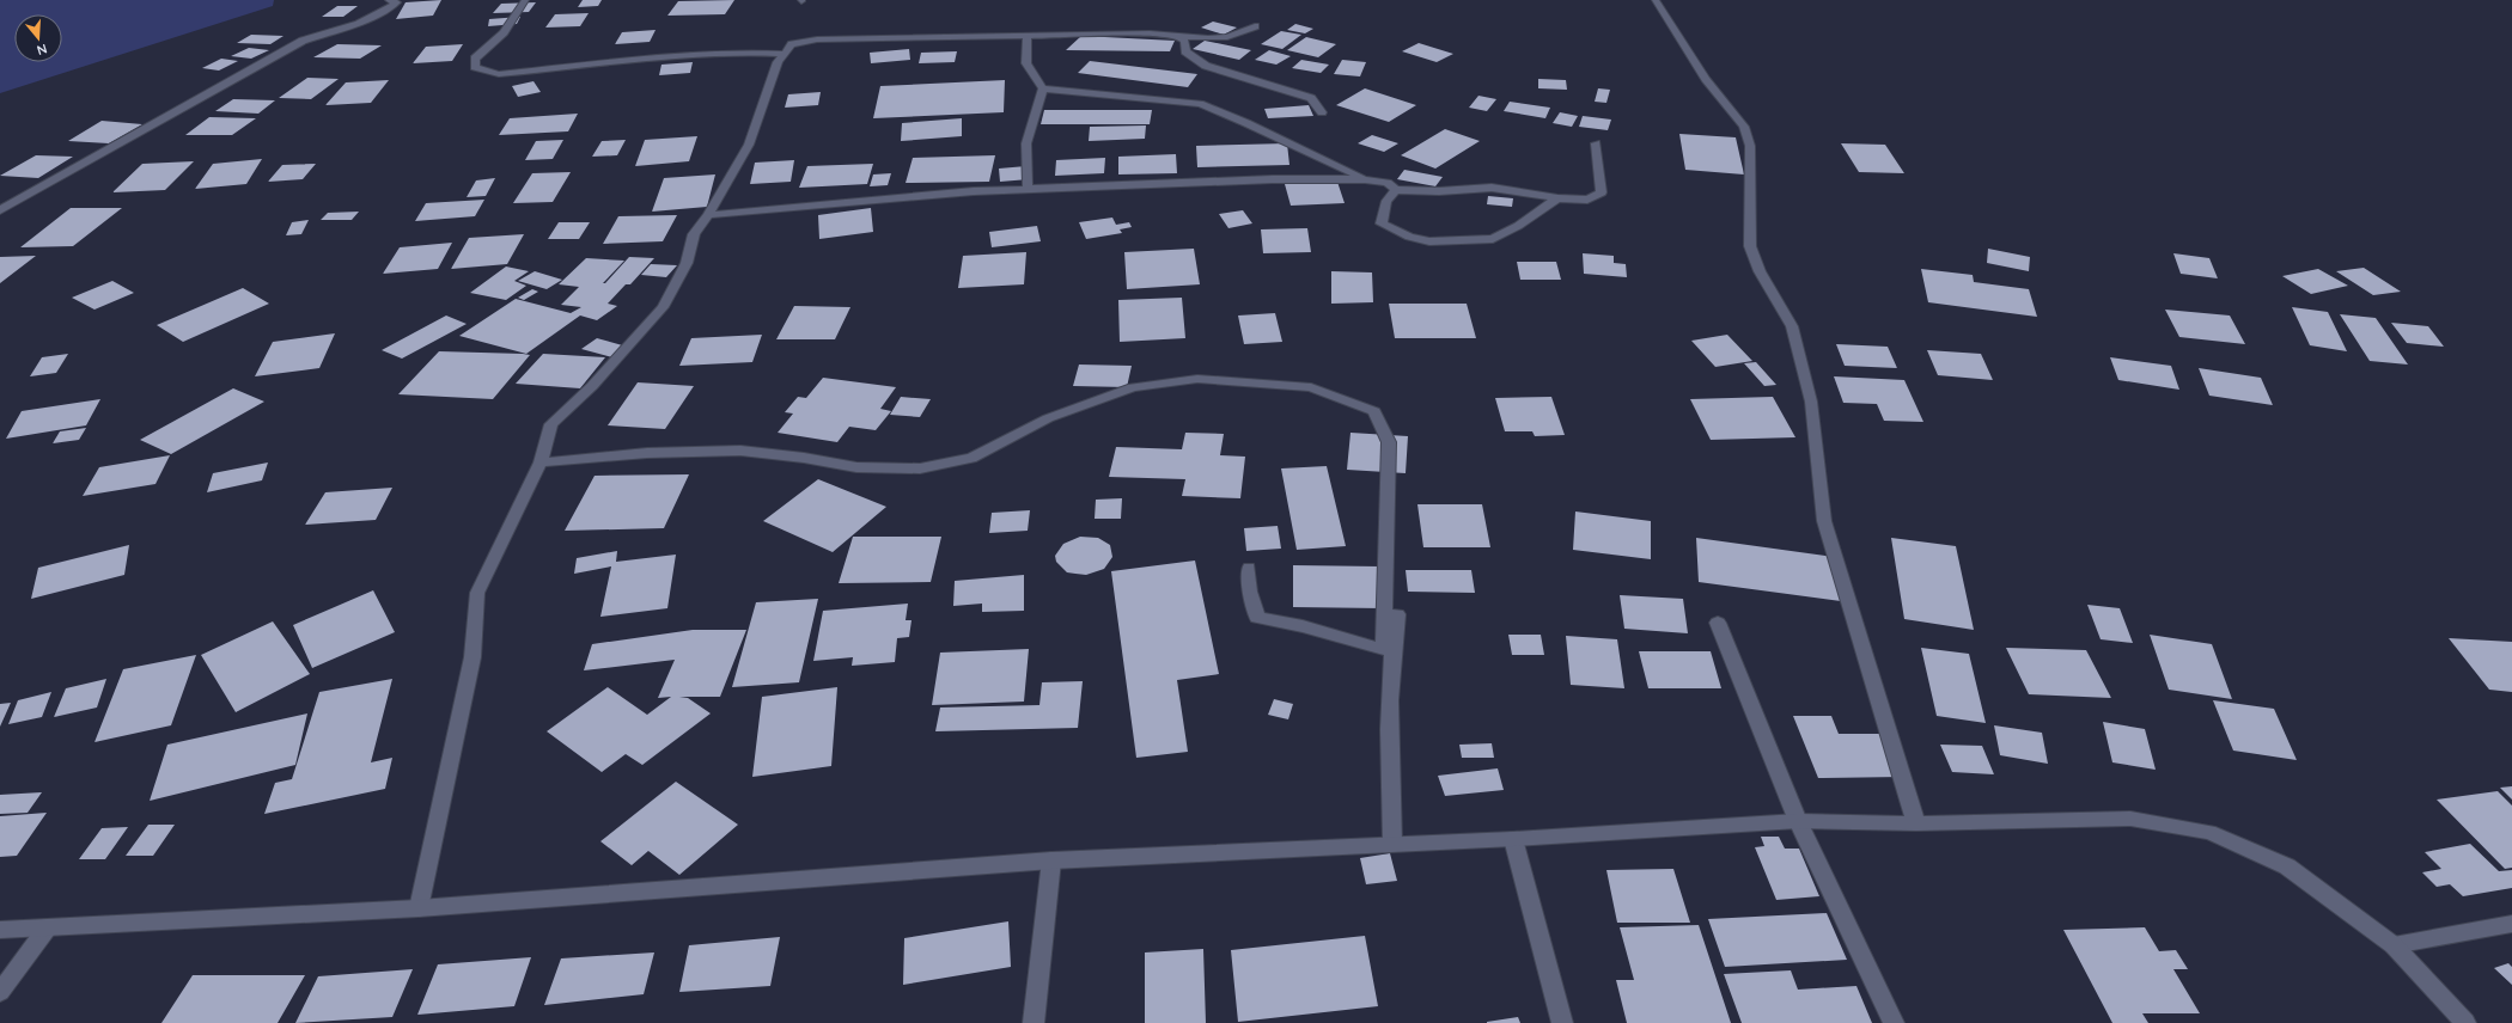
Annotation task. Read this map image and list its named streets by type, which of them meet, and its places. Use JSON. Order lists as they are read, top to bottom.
{
  "north": "bottom"
}
